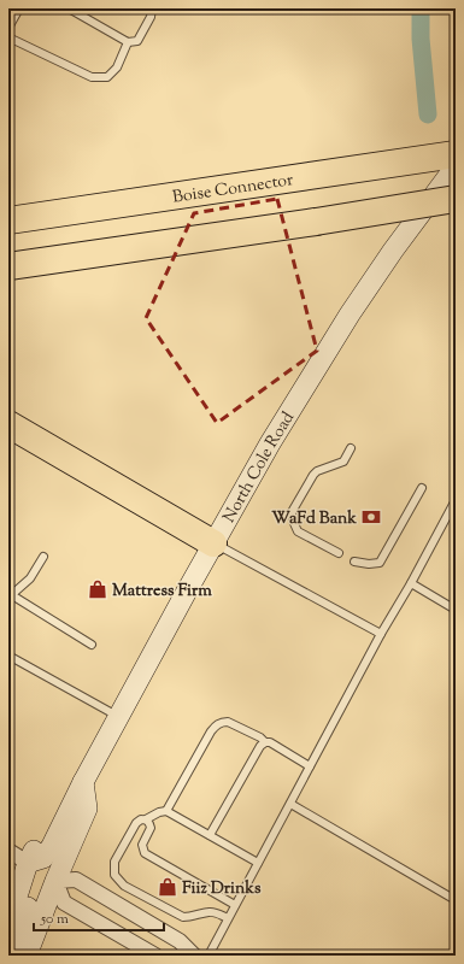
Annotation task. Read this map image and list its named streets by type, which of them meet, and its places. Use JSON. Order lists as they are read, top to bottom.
{
  "streets": {
    "highway": ["Boise Connector"],
    "main road": ["North Cole Road"]
  },
  "places": {
    "bank": ["WaFd Bank"],
    "shop": ["Mattress Firm", "Fiiz Drinks"]
  },
  "scale_bar": "50 m"
}
